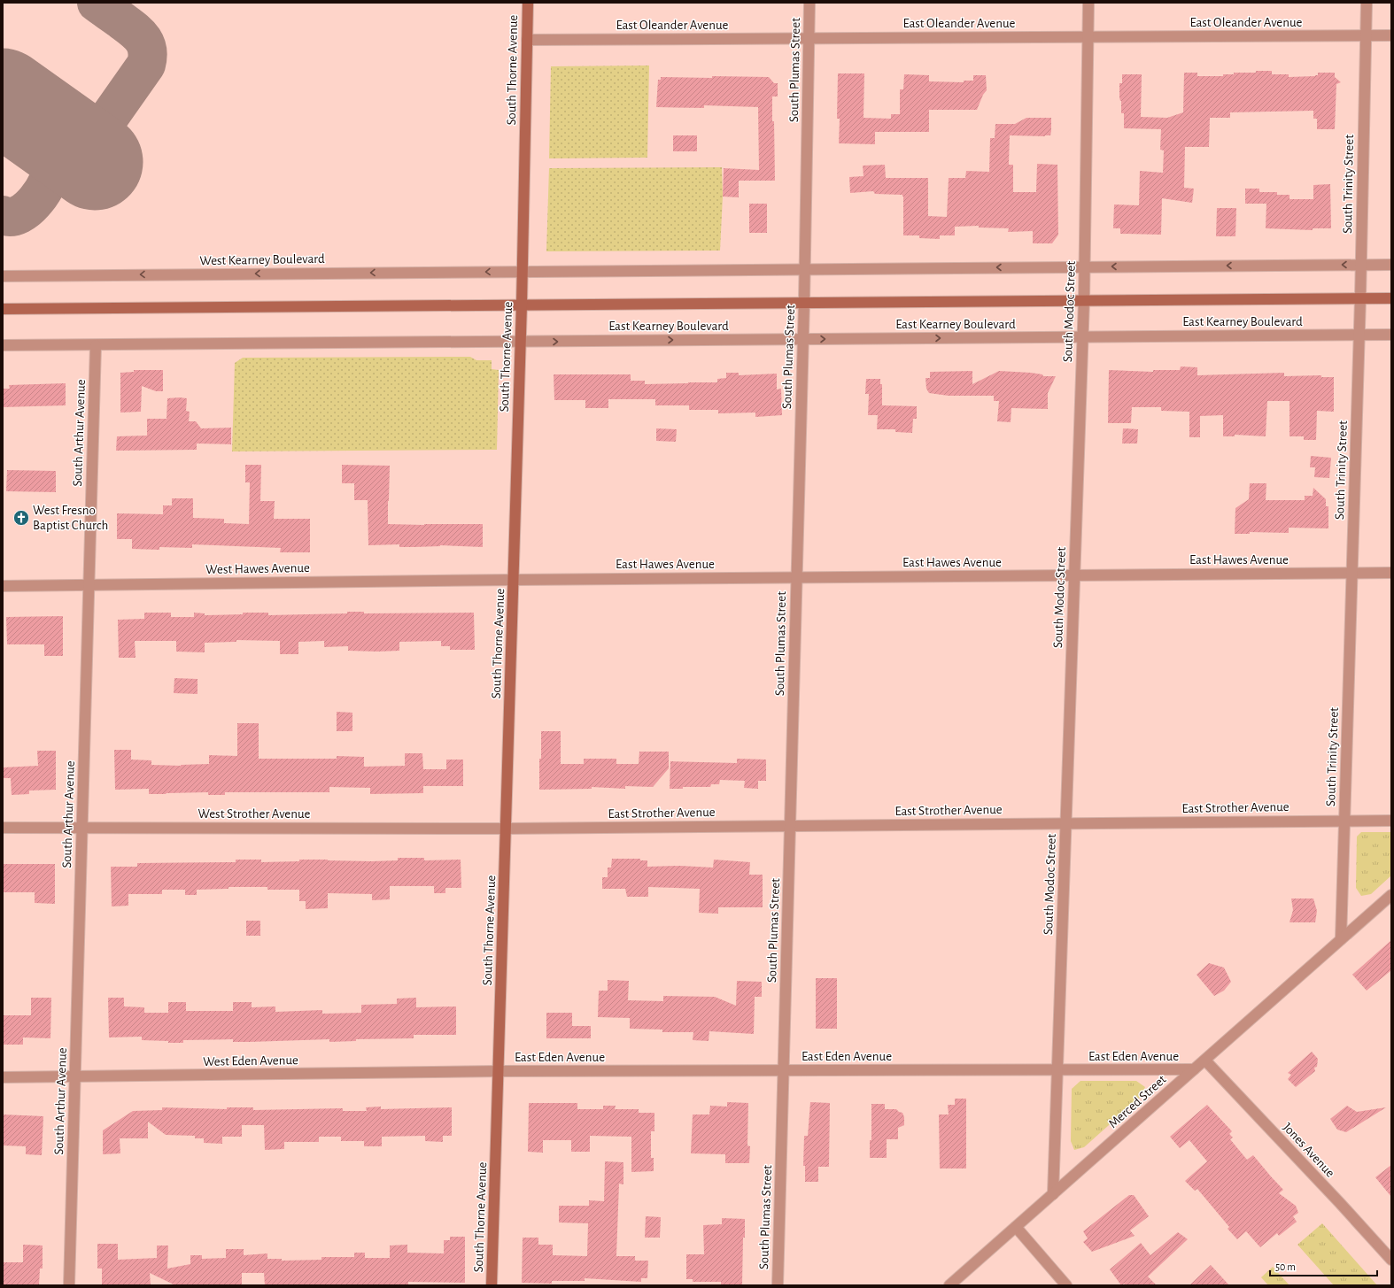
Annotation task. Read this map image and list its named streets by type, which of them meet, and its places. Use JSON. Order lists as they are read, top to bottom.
{
  "streets": {
    "main road": ["South Thorne Avenue", "East Kearney Boulevard"],
    "street": [
      "East Oleander Avenue",
      "South Plumas Street",
      "South Trinity Street",
      "West Kearney Boulevard",
      "South Modoc Street",
      "South Arthur Avenue",
      "East Hawes Avenue",
      "West Hawes Avenue",
      "East Strother Avenue",
      "West Strother Avenue",
      "East Eden Avenue",
      "West Eden Avenue",
      "Merced Street",
      "Jones Avenue"
    ]
  },
  "crossings": [
    ["East Oleander Avenue", "South Thorne Avenue"],
    ["East Oleander Avenue", "South Plumas Street"],
    ["East Oleander Avenue", "South Trinity Street"],
    ["East Oleander Avenue", "South Modoc Street"],
    ["South Thorne Avenue", "West Kearney Boulevard"],
    ["South Thorne Avenue", "East Kearney Boulevard"],
    ["South Thorne Avenue", "East Hawes Avenue"],
    ["South Thorne Avenue", "West Hawes Avenue"],
    ["South Thorne Avenue", "East Strother Avenue"],
    ["South Thorne Avenue", "West Strother Avenue"],
    ["South Thorne Avenue", "East Eden Avenue"],
    ["South Thorne Avenue", "West Eden Avenue"],
    ["South Plumas Street", "East Kearney Boulevard"],
    ["South Plumas Street", "East Hawes Avenue"],
    ["South Plumas Street", "East Strother Avenue"],
    ["South Plumas Street", "East Eden Avenue"],
    ["South Trinity Street", "East Kearney Boulevard"],
    ["South Trinity Street", "East Hawes Avenue"],
    ["South Trinity Street", "East Strother Avenue"],
    ["South Trinity Street", "Merced Street"],
    ["South Modoc Street", "East Kearney Boulevard"],
    ["South Modoc Street", "East Hawes Avenue"],
    ["South Modoc Street", "East Strother Avenue"],
    ["South Modoc Street", "East Eden Avenue"],
    ["South Modoc Street", "Merced Street"],
    ["South Arthur Avenue", "West Hawes Avenue"],
    ["South Arthur Avenue", "West Strother Avenue"],
    ["South Arthur Avenue", "West Eden Avenue"],
    ["East Hawes Avenue", "West Hawes Avenue"],
    ["East Strother Avenue", "West Strother Avenue"],
    ["East Eden Avenue", "West Eden Avenue"],
    ["East Eden Avenue", "Merced Street"],
    ["Merced Street", "Jones Avenue"]
  ],
  "places": {
    "church": ["West Fresno Baptist Church"]
  },
  "scale_bar": "50 m"
}
